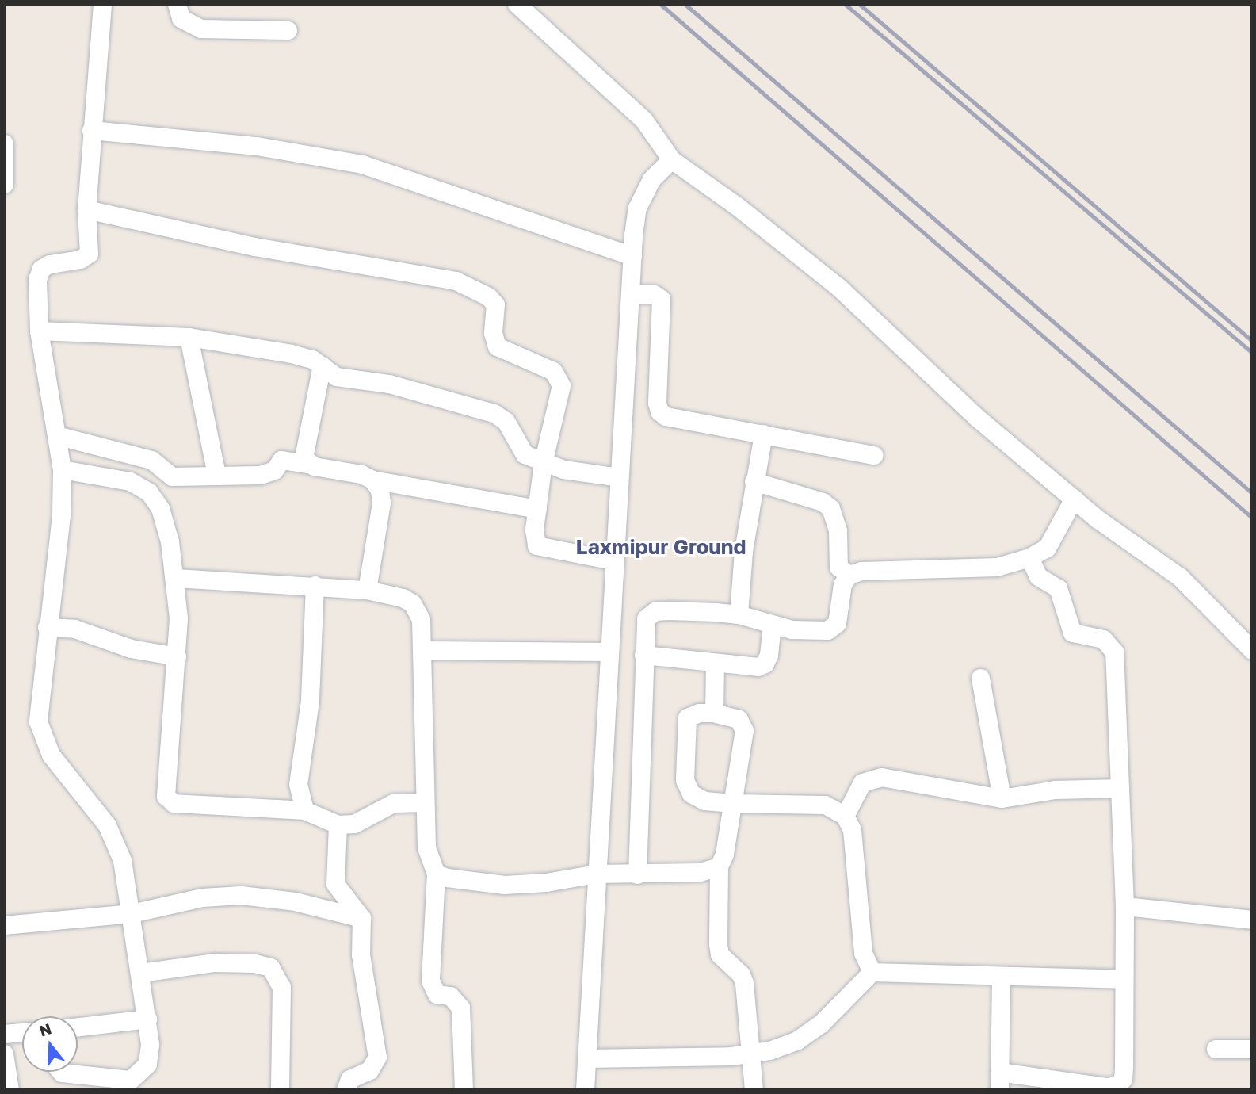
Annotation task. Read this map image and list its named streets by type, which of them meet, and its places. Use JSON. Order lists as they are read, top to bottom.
{
  "districts": ["Laxmipur Ground"],
  "north": "top"
}
